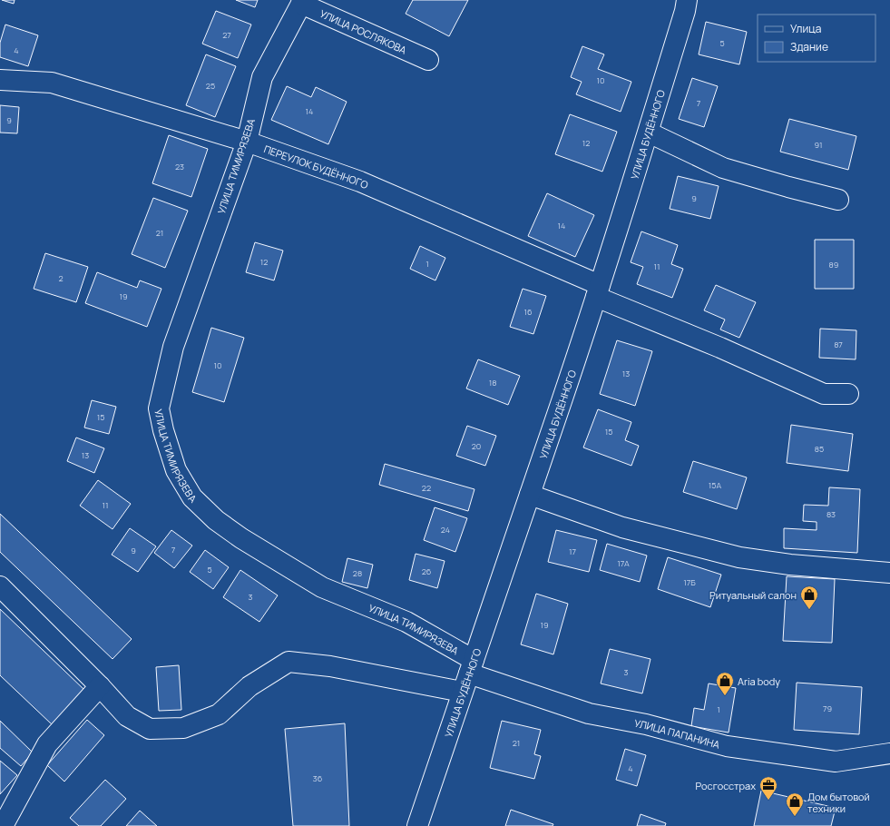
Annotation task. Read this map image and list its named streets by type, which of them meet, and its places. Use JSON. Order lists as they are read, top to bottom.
{
  "streets": {
    "street": [
      "УЛИЦА РОСЛЯКОВА",
      "УЛИЦА БУДЁННОГО",
      "УЛИЦА ТИМИРЯЗЕВА",
      "ПЕРЕУЛОК БУДЁННОГО",
      "УЛИЦА ПАПАНИНА"
    ]
  },
  "crossings": [
    ["УЛИЦА РОСЛЯКОВА", "УЛИЦА ТИМИРЯЗЕВА"],
    ["УЛИЦА БУДЁННОГО", "УЛИЦА ТИМИРЯЗЕВА"],
    ["УЛИЦА БУДЁННОГО", "ПЕРЕУЛОК БУДЁННОГО"],
    ["УЛИЦА БУДЁННОГО", "УЛИЦА ПАПАНИНА"],
    ["УЛИЦА ТИМИРЯЗЕВА", "ПЕРЕУЛОК БУДЁННОГО"],
    ["УЛИЦА ТИМИРЯЗЕВА", "УЛИЦА ПАПАНИНА"]
  ],
  "places": {
    "shop": ["Ритуальный салон", "Aria body", "Дом бытовой техники"],
    "office": ["Росгосстрах"]
  },
  "house_numbers": [
    "27",
    "5",
    "4",
    "10",
    "25",
    "7",
    "14",
    "9",
    "12",
    "91",
    "23",
    "9",
    "14",
    "21",
    "12",
    "1",
    "89",
    "11",
    "2",
    "19",
    "16",
    "87",
    "10",
    "13",
    "18",
    "15",
    "15",
    "20",
    "85",
    "13",
    "15А",
    "22",
    "11",
    "83",
    "24",
    "7",
    "9",
    "17",
    "17А",
    "5",
    "26",
    "28",
    "17Б",
    "3",
    "19",
    "3",
    "79",
    "1",
    "21",
    "4",
    "36"
  ],
  "legend": ["Улица", "Здание"]
}
